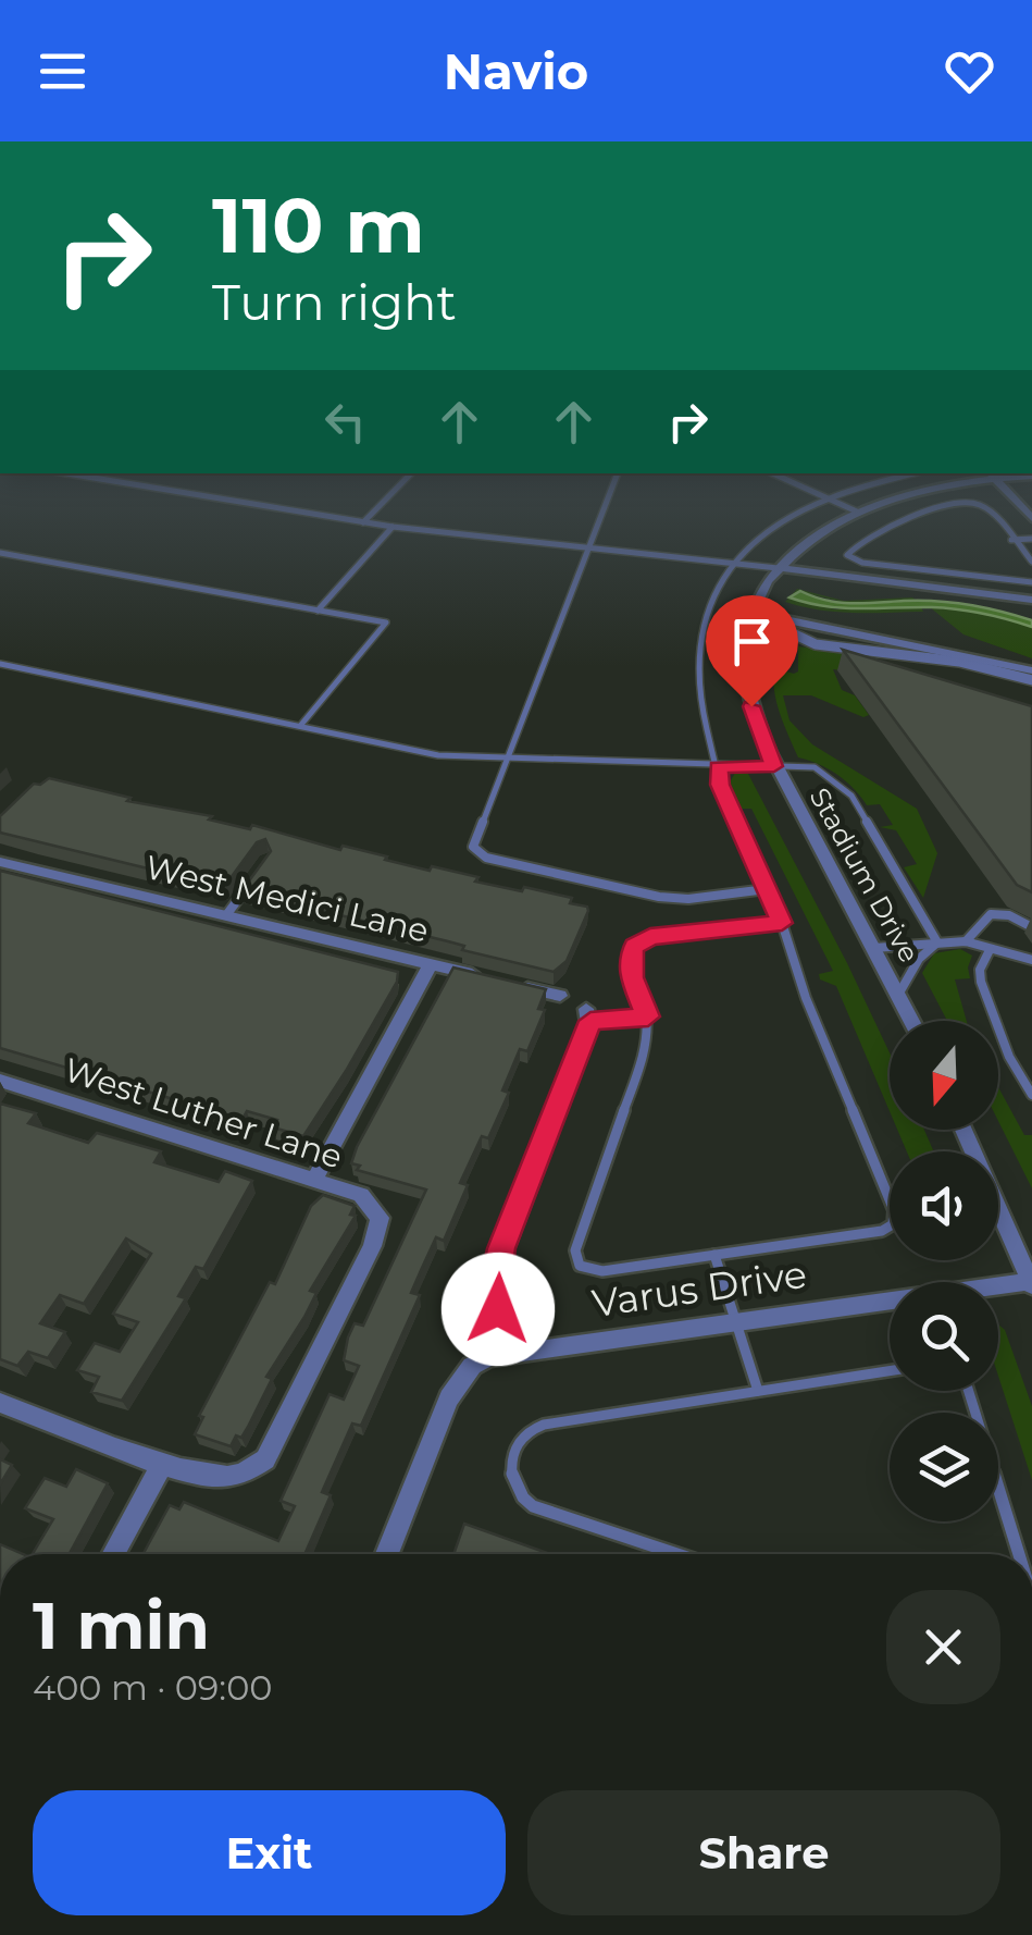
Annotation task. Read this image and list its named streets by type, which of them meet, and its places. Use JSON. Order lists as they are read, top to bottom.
{
  "streets": {
    "street": [
      "Stadium Drive",
      "West Medici Lane",
      "West Luther Lane",
      "Varus Drive"
    ]
  },
  "north": "bottom",
  "page": {
    "header": "Navio",
    "turn": ["110 m", "Turn right"],
    "heading": ["1 min", "400 m · 09:00"],
    "buttons": ["Exit", "Share"]
  }
}
